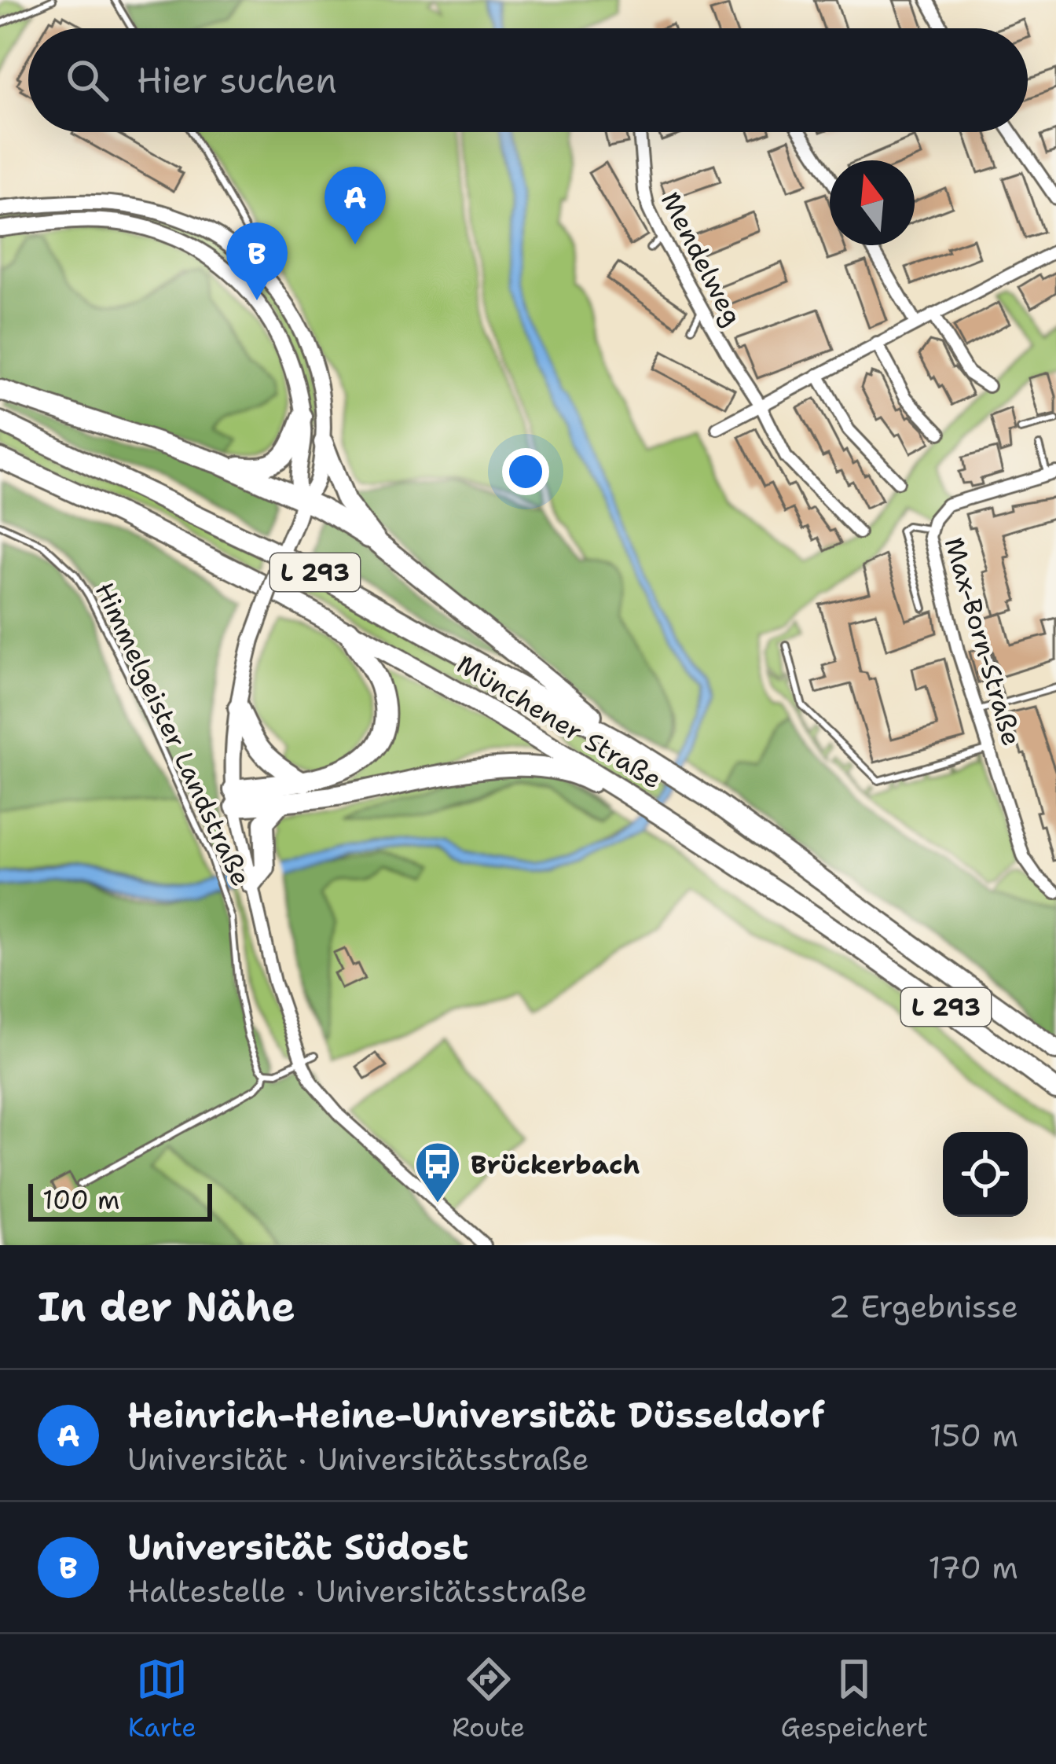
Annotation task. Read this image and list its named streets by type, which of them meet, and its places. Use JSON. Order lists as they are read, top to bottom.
{
  "streets": {
    "highway": ["L 293", "Münchener Straße"],
    "street": ["Mendelweg", "Max-Born-Straße", "Himmelgeister Landstraße"]
  },
  "places": {
    "bus stop": ["Brückerbach"]
  },
  "scale_bar": "100 m",
  "north": "top",
  "page": {
    "search": "Hier suchen",
    "pins": ["A", "B"],
    "scale": "100 m",
    "heading": ["In der Nähe", "2 Ergebnisse"],
    "list": [
      {
        "mark": "A",
        "name": "Heinrich-Heine-Universität Düsseldorf",
        "note": "Universität · Universitätsstraße",
        "value": "150 m"
      },
      {
        "mark": "B",
        "name": "Universität Südost",
        "note": "Haltestelle · Universitätsstraße",
        "value": "170 m"
      }
    ],
    "nav": ["Karte", "Route", "Gespeichert"]
  }
}
